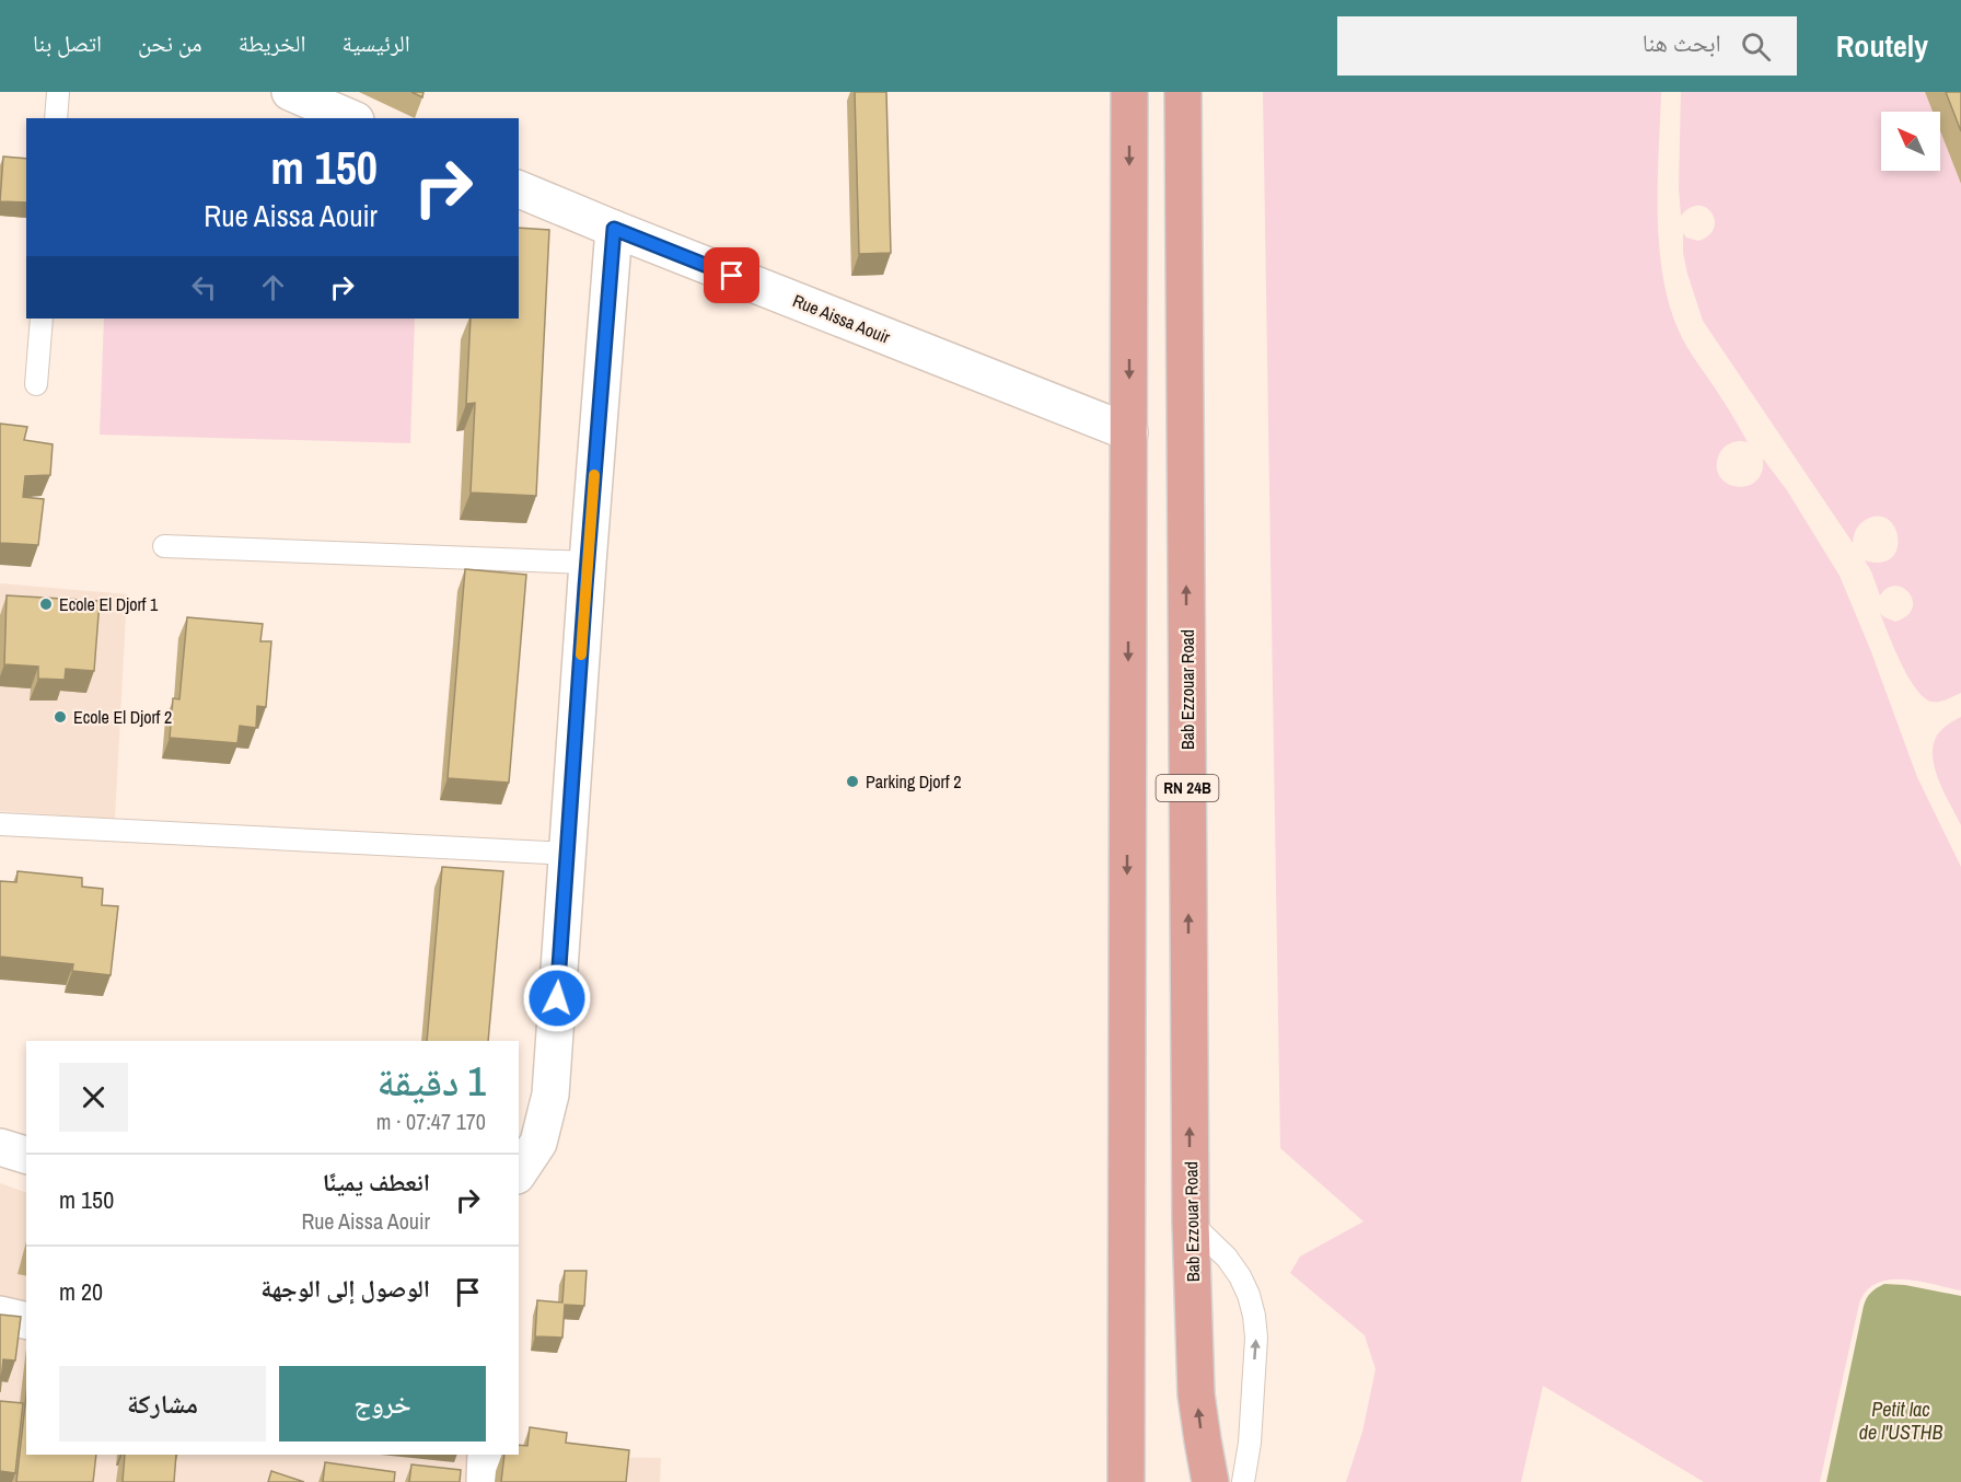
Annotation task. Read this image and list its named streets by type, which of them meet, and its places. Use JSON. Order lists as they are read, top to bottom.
{
  "streets": {
    "main road": ["Bab Ezzouar Road", "RN 24B"],
    "street": ["Rue Aissa Aouir"]
  },
  "water": ["Petit lac de l'USTHB"],
  "places": ["Ecole El Djorf 1", "Ecole El Djorf 2", "Parking Djorf 2"],
  "north": "top left",
  "page": {
    "header": "Routely",
    "search": "ابحث هنا",
    "nav": [
      "الرئيسية",
      "الخريطة",
      "من نحن",
      "اتصل بنا"
    ],
    "turn": ["150 m", "Rue Aissa Aouir"],
    "heading": ["1 دقيقة", "170 m · 07:47"],
    "list": [
      {
        "name": "انعطف يمينًا",
        "note": "Rue Aissa Aouir",
        "value": "150 m"
      },
      {
        "name": "الوصول إلى الوجهة",
        "value": "20 m"
      }
    ],
    "buttons": ["خروج", "مشاركة"]
  }
}
